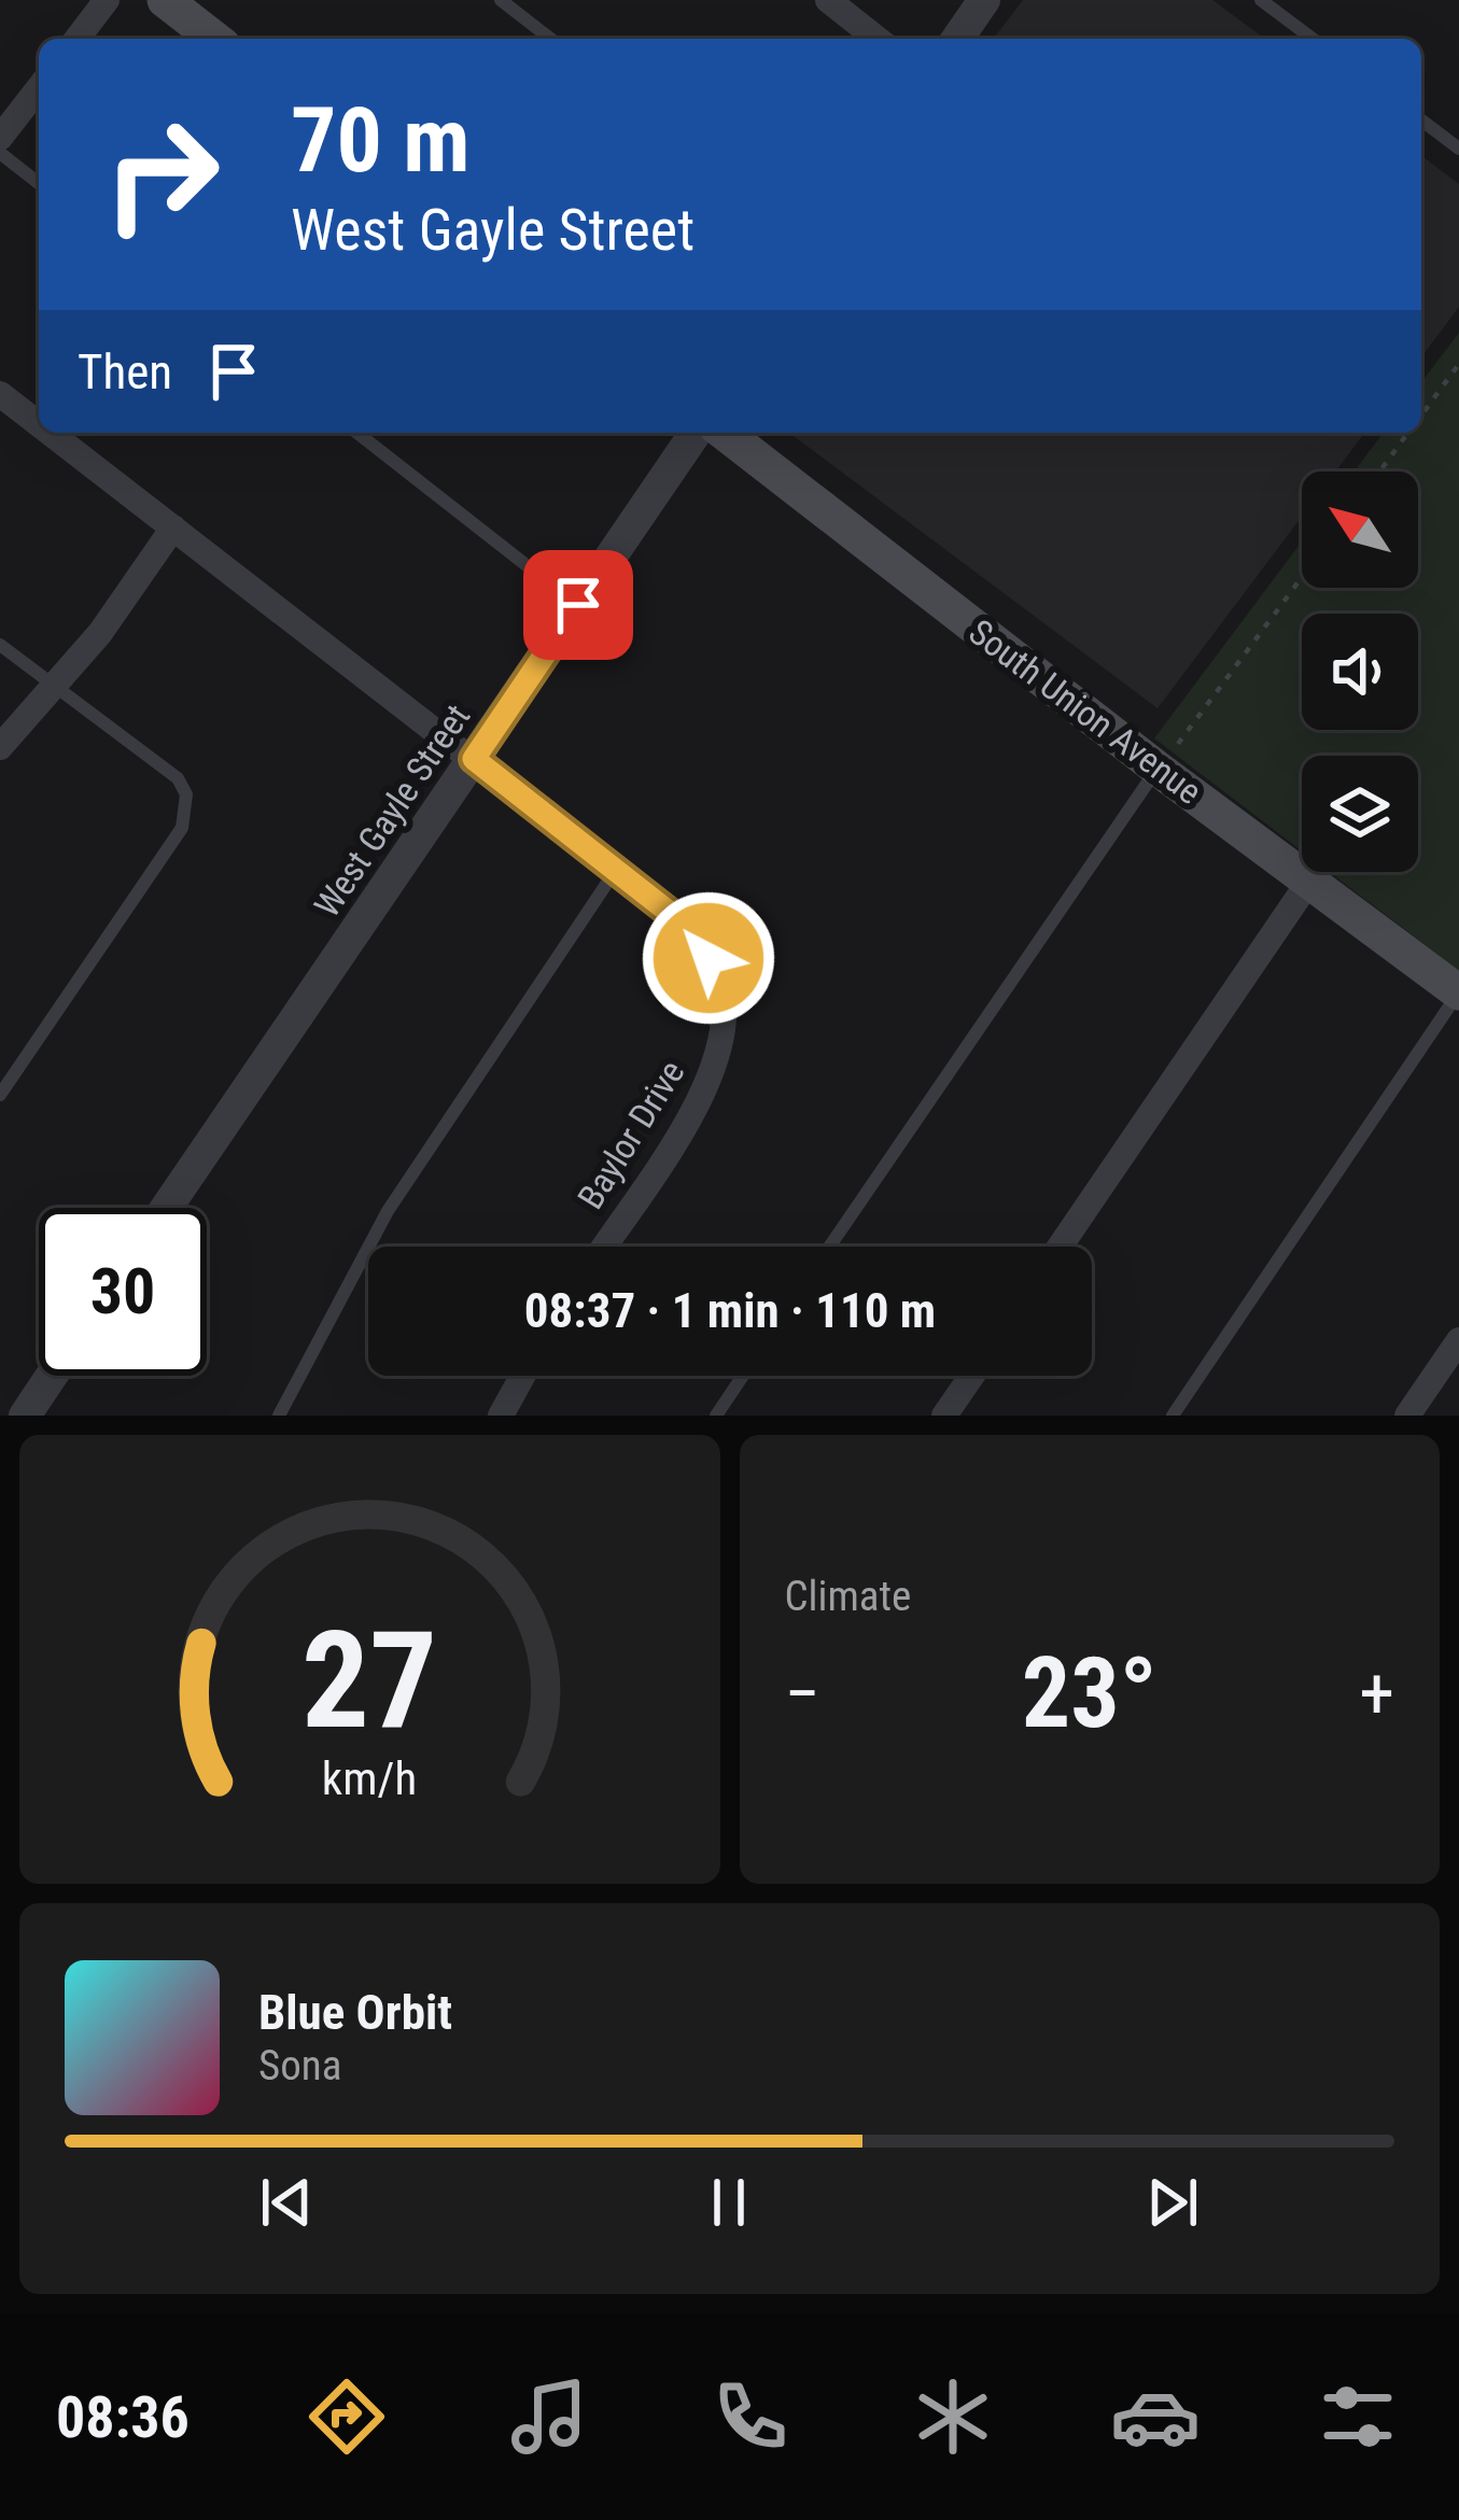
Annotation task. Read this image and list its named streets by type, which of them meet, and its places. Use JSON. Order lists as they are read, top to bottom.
{
  "streets": {
    "main road": ["South Union Avenue"],
    "street": ["West Gayle Street", "Baylor Drive"]
  },
  "crossings": [
    ["West Gayle Street", "Baylor Drive"]
  ],
  "north": "top left",
  "page": {
    "turn": ["70 m", "West Gayle Street"],
    "then": "Then",
    "limit": "30",
    "trip": "08:37 · 1 min · 110 m",
    "tile": "Climate",
    "heat": ["−", "23°", "+"],
    "song": ["Blue Orbit", "Sona"],
    "tabs": "08:36",
    "gauge": ["27", "km/h"]
  }
}
